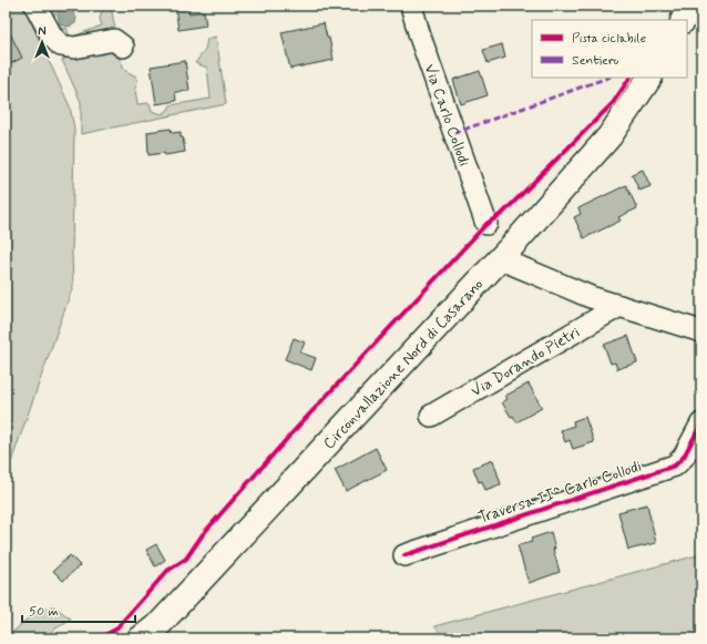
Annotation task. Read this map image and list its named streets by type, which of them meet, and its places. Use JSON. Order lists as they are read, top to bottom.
{
  "streets": {
    "main road": ["Circonvallazione Nord di Casarano"],
    "street": ["Via Carlo Collodi", "Via Dorando Pietri", "Traversa II^ Carlo Collodi"]
  },
  "legend": ["Pista ciclabile", "Sentiero"],
  "scale_bar": "50 m",
  "north": "top"
}
